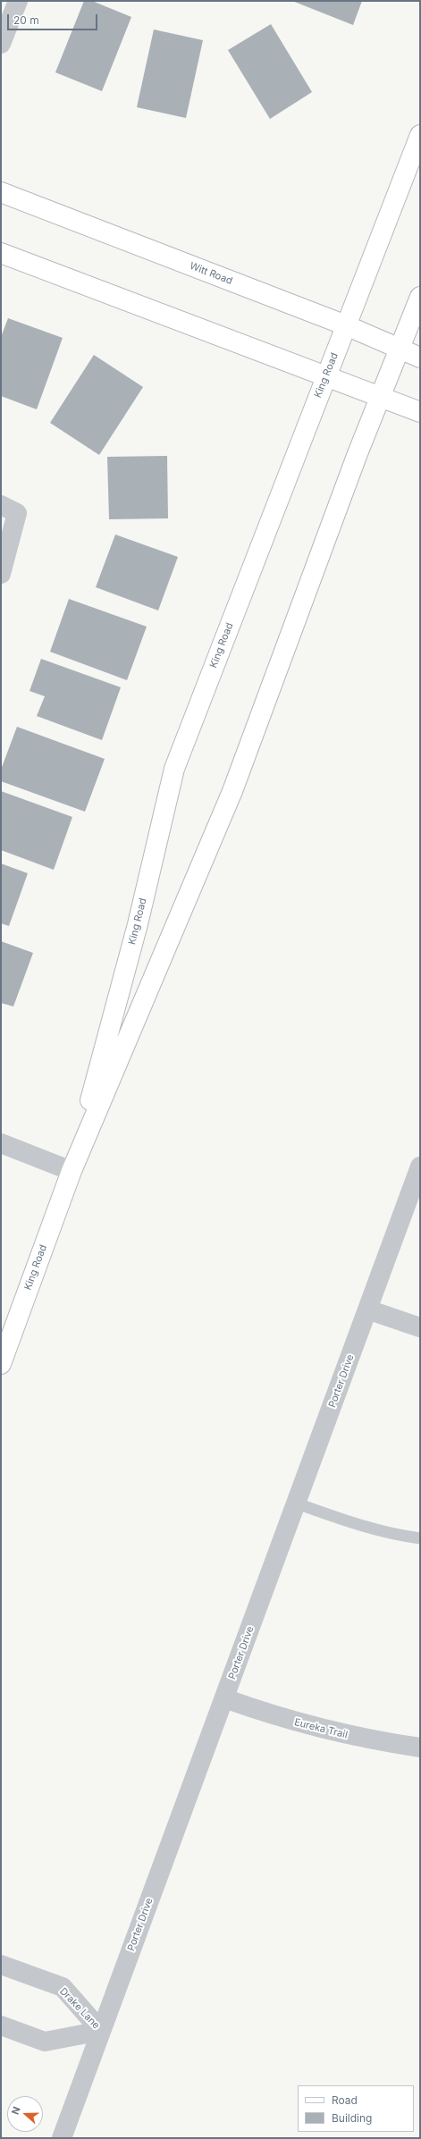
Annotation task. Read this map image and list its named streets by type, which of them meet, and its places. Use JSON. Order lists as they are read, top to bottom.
{
  "streets": {
    "street": [
      "Witt Road",
      "King Road",
      "Porter Drive",
      "Eureka Trail",
      "Drake Lane"
    ]
  },
  "crossings": [
    ["Witt Road", "King Road"],
    ["Porter Drive", "Eureka Trail"],
    ["Porter Drive", "Drake Lane"]
  ],
  "legend": ["Road", "Building"],
  "scale_bar": "20 m",
  "north": "left"
}
